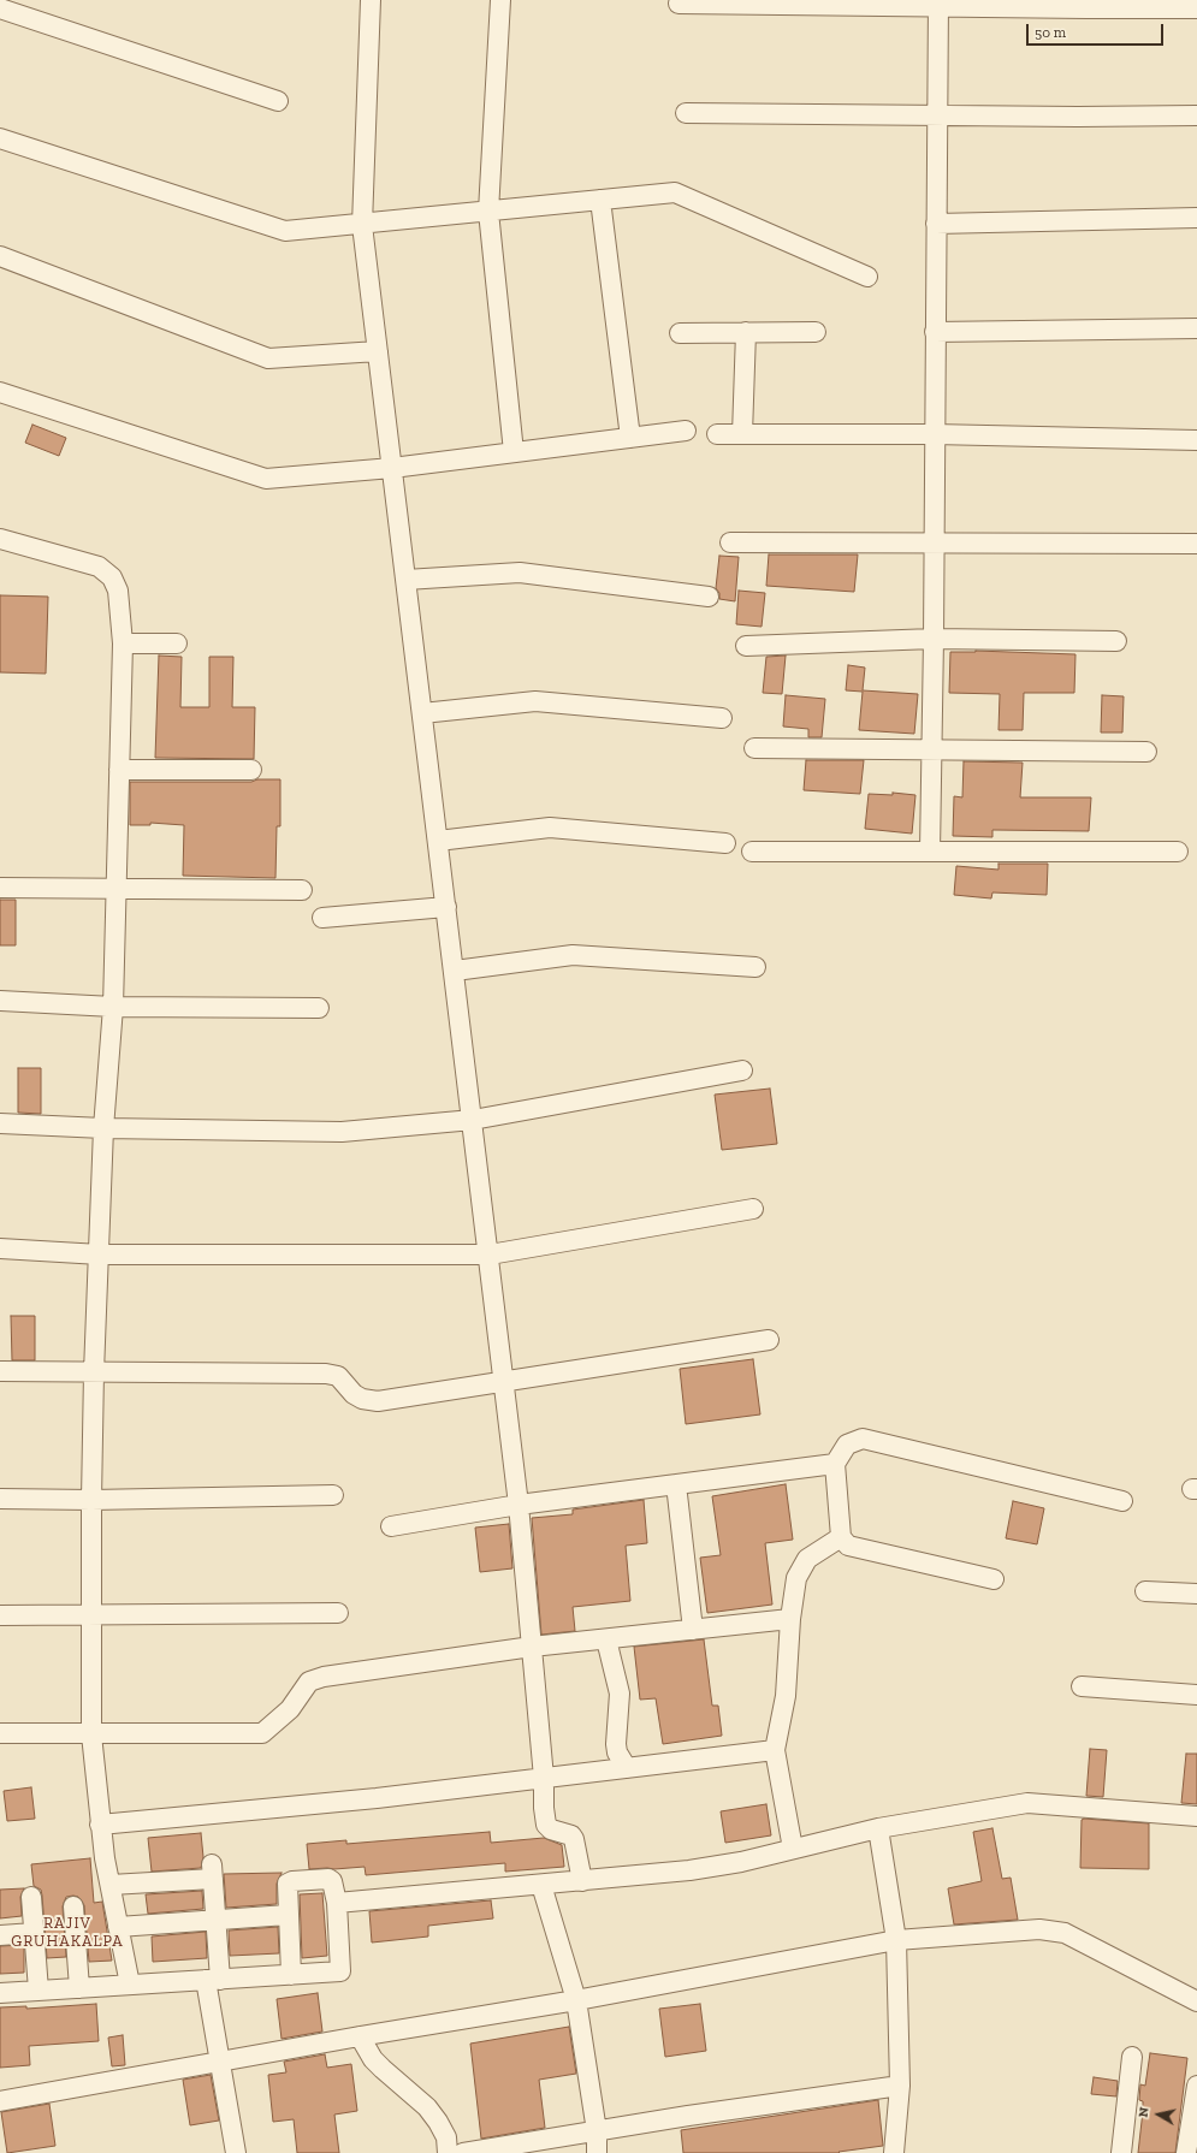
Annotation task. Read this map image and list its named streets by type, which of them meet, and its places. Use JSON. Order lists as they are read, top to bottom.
{
  "districts": ["RAJIV GRUHAKALPA"],
  "scale_bar": "50 m",
  "north": "left"
}
